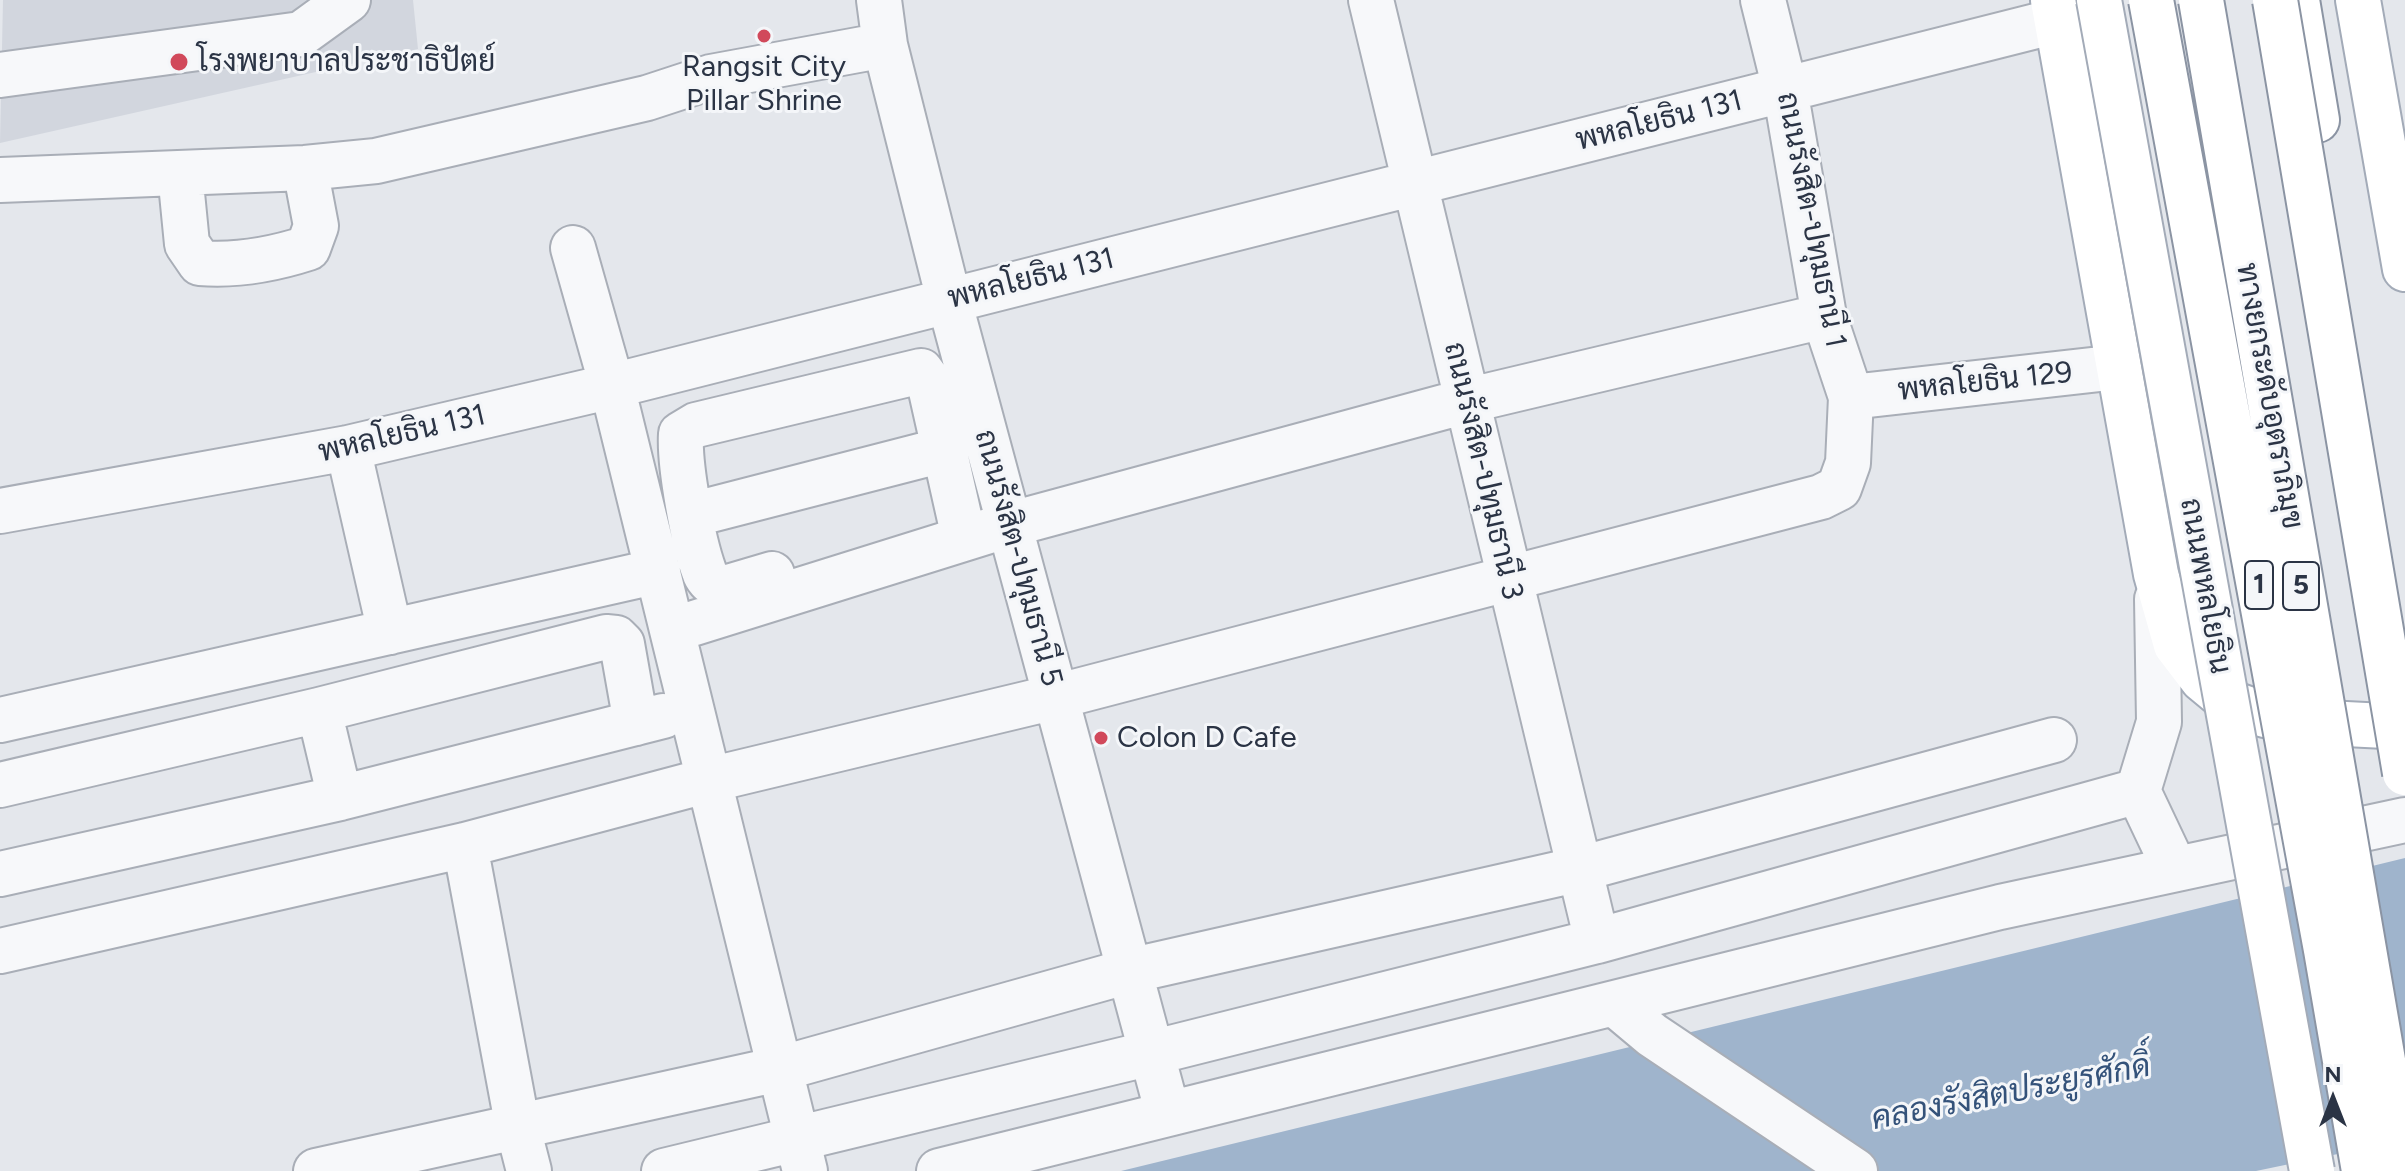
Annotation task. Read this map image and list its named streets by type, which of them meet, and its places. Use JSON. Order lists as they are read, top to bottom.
{
  "streets": {
    "main road": [
      "ทางยกระดับอุตราภิมุข",
      "1",
      "ถนนพหลโยธิน",
      "5"
    ],
    "street": [
      "พหลโยธิน 131",
      "ถนนรังสิต-ปทุมธานี 1",
      "พหลโยธิน 129",
      "ถนนรังสิต-ปทุมธานี 3",
      "ถนนรังสิต-ปทุมธานี 5"
    ]
  },
  "crossings": [
    ["พหลโยธิน 131", "ถนนรังสิต-ปทุมธานี 1"],
    ["พหลโยธิน 131", "ถนนรังสิต-ปทุมธานี 3"],
    ["พหลโยธิน 131", "ถนนรังสิต-ปทุมธานี 5"],
    ["ถนนรังสิต-ปทุมธานี 1", "พหลโยธิน 129"],
    ["ถนนรังสิต-ปทุมธานี 1", "ถนนรังสิต-ปทุมธานี 3"]
  ],
  "water": ["คลองรังสิตประยูรศักดิ์"],
  "places": ["Rangsit City Pillar Shrine", "โรงพยาบาลประชาธิปัตย์", "Colon D Cafe"],
  "north": "top"
}
